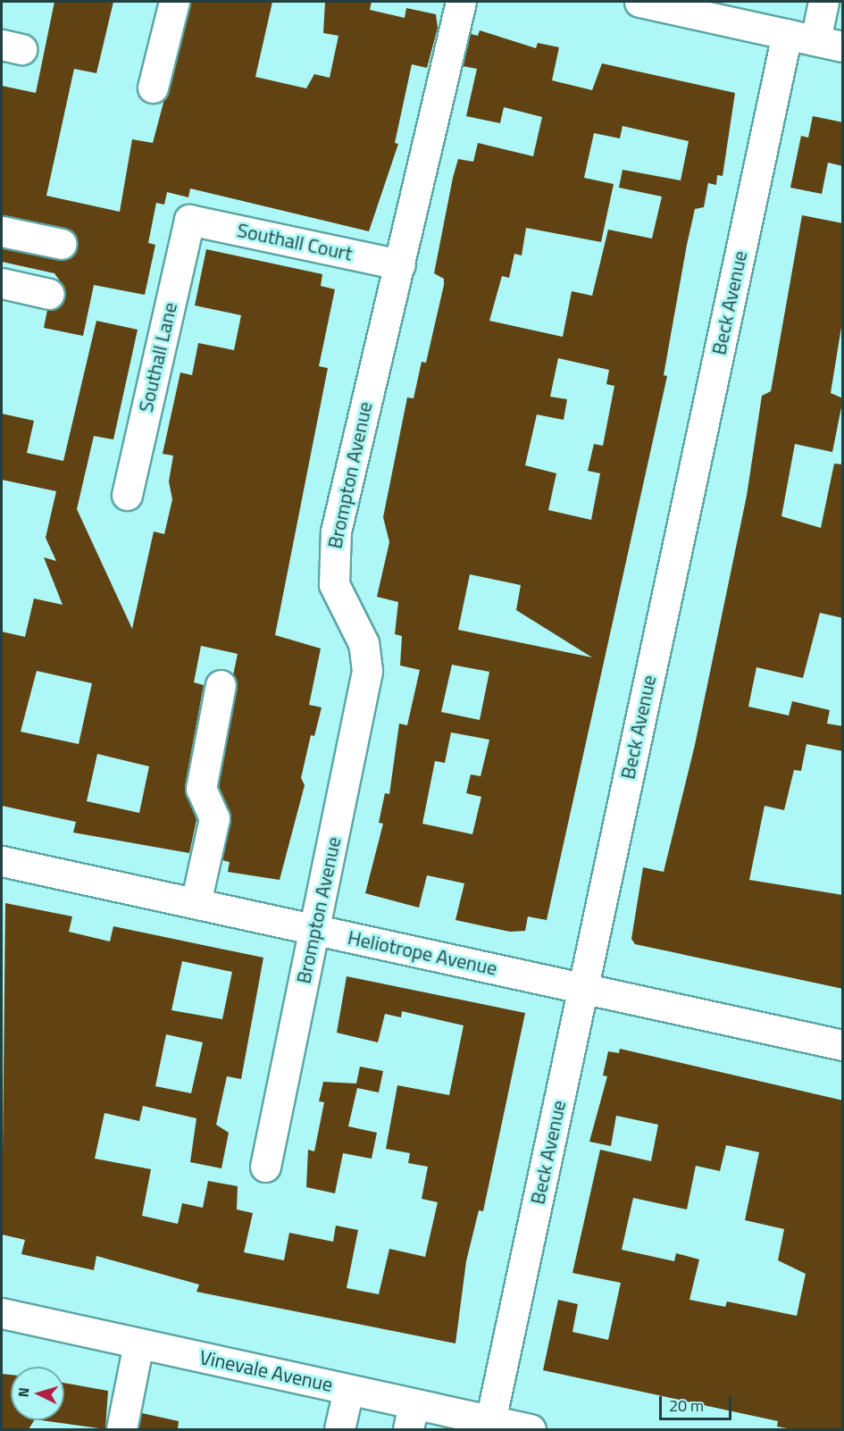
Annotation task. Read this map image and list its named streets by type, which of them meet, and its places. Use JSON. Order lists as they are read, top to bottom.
{
  "streets": {
    "street": [
      "Southall Court",
      "Beck Avenue",
      "Southall Lane",
      "Brompton Avenue",
      "Heliotrope Avenue",
      "Vinevale Avenue"
    ]
  },
  "crossings": [
    ["Southall Court", "Southall Lane"],
    ["Southall Court", "Brompton Avenue"],
    ["Beck Avenue", "Heliotrope Avenue"],
    ["Beck Avenue", "Vinevale Avenue"],
    ["Brompton Avenue", "Heliotrope Avenue"]
  ],
  "scale_bar": "20 m",
  "north": "left"
}
